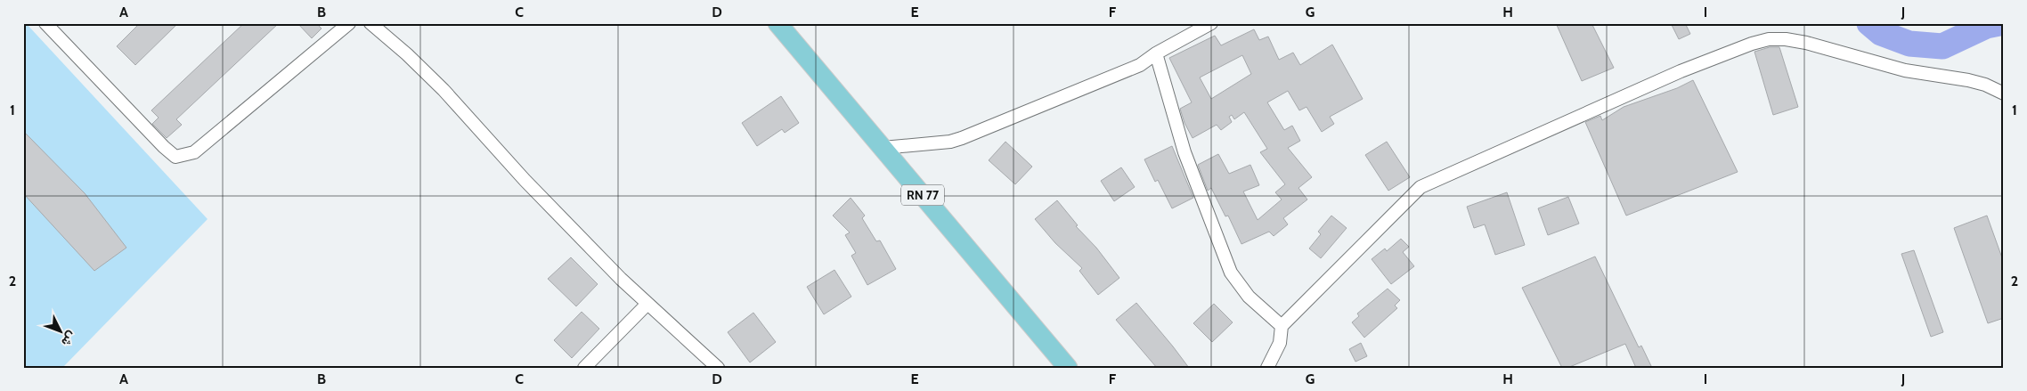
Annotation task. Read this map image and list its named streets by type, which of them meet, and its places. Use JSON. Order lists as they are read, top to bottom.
{
  "streets": {
    "main road": ["RN 77"]
  },
  "north": "bottom right",
  "grid": {
    "columns": [
      "A",
      "B",
      "C",
      "D",
      "E",
      "F",
      "G",
      "H",
      "I",
      "J"
    ],
    "rows": ["1", "2"]
  }
}
